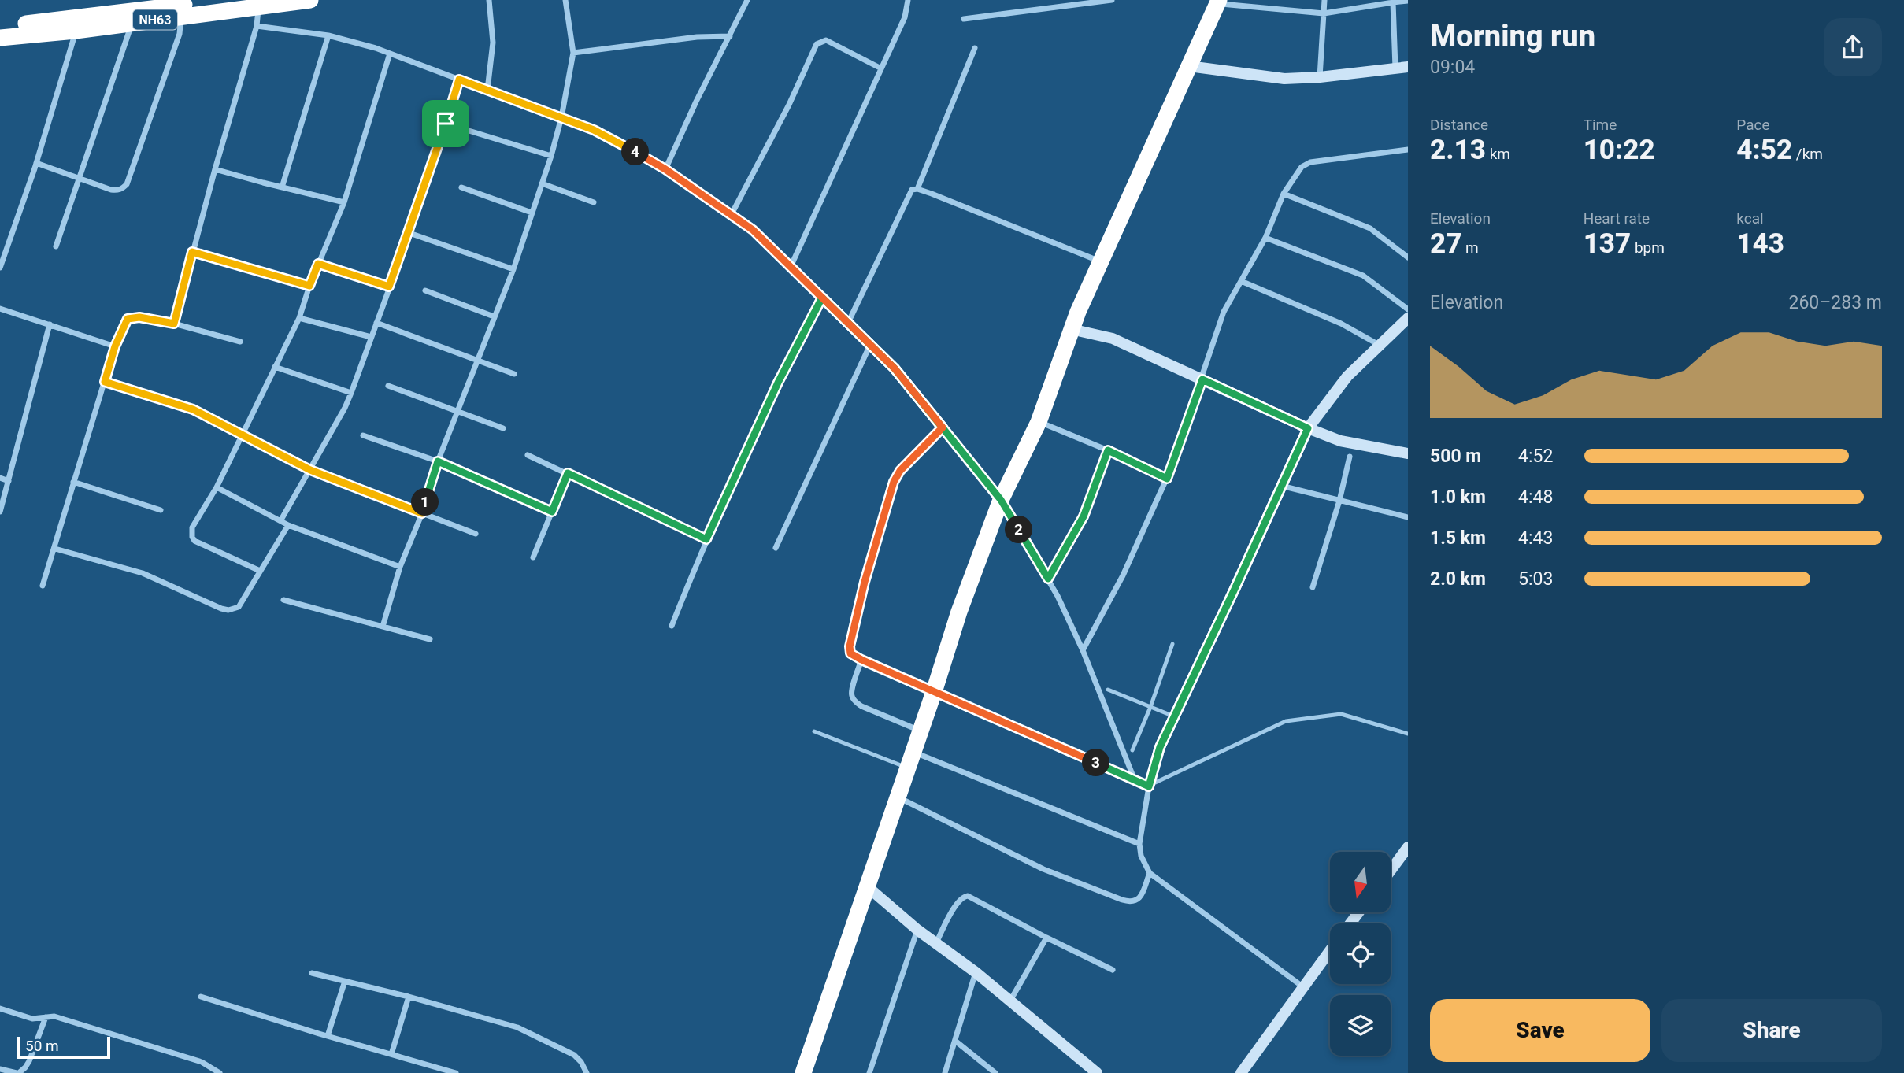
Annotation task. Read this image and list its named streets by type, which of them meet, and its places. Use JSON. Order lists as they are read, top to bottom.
{
  "streets": {
    "highway": ["NH63"]
  },
  "scale_bar": "50 m",
  "north": "bottom",
  "page": {
    "heading": ["Morning run", "09:04"],
    "stats": [
      ["Distance", "2.13 km"],
      ["Time", "10:22"],
      ["Pace", "4:52 /km"],
      ["Elevation", "27 m"],
      ["Heart rate", "137 bpm"],
      ["kcal", "143"]
    ],
    "pins": [
      "4",
      "1",
      "2",
      "3"
    ],
    "chart": ["Elevation", "260–283 m"],
    "list": [
      {
        "name": "500 m",
        "note": "4:52"
      },
      {
        "name": "1.0 km",
        "note": "4:48"
      },
      {
        "name": "1.5 km",
        "note": "4:43"
      },
      {
        "name": "2.0 km",
        "note": "5:03"
      }
    ],
    "buttons": ["Save", "Share"],
    "scale": "50 m"
  }
}
